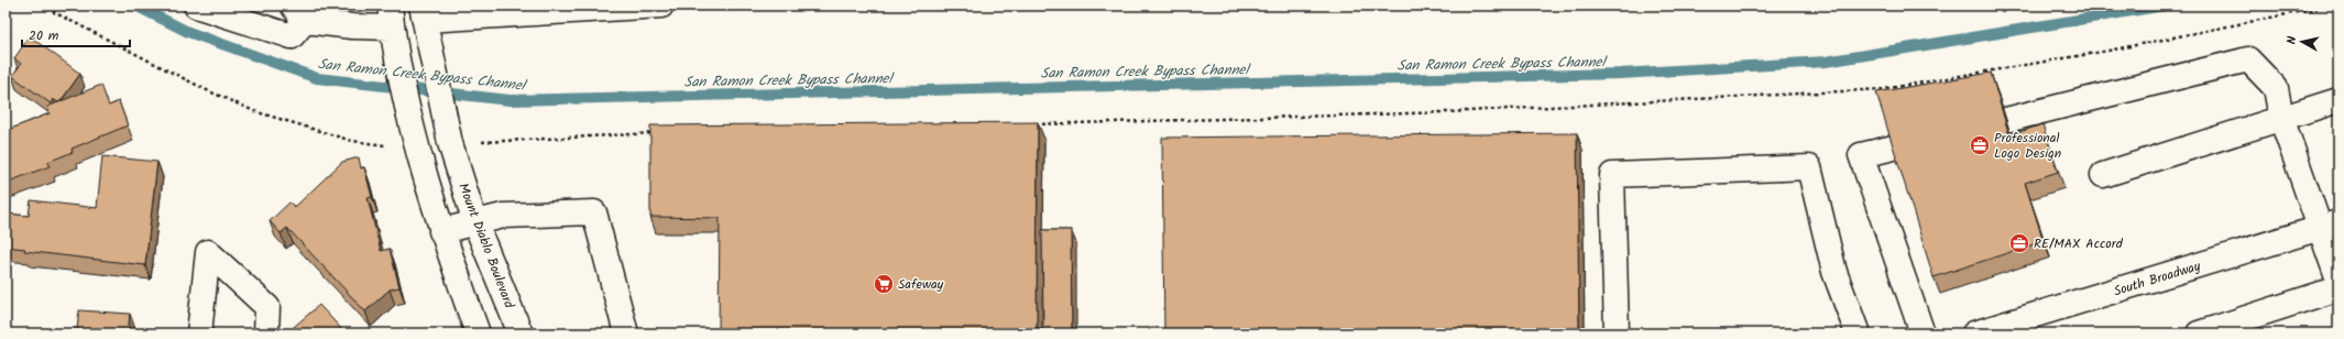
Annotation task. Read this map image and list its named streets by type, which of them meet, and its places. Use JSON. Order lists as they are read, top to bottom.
{
  "streets": {
    "street": ["Mount Diablo Boulevard", "South Broadway"]
  },
  "water": ["San Ramon Creek Bypass Channel"],
  "places": {
    "office": ["Professional Logo Design", "RE/MAX Accord"],
    "supermarket": ["Safeway"]
  },
  "scale_bar": "20 m",
  "north": "left"
}
